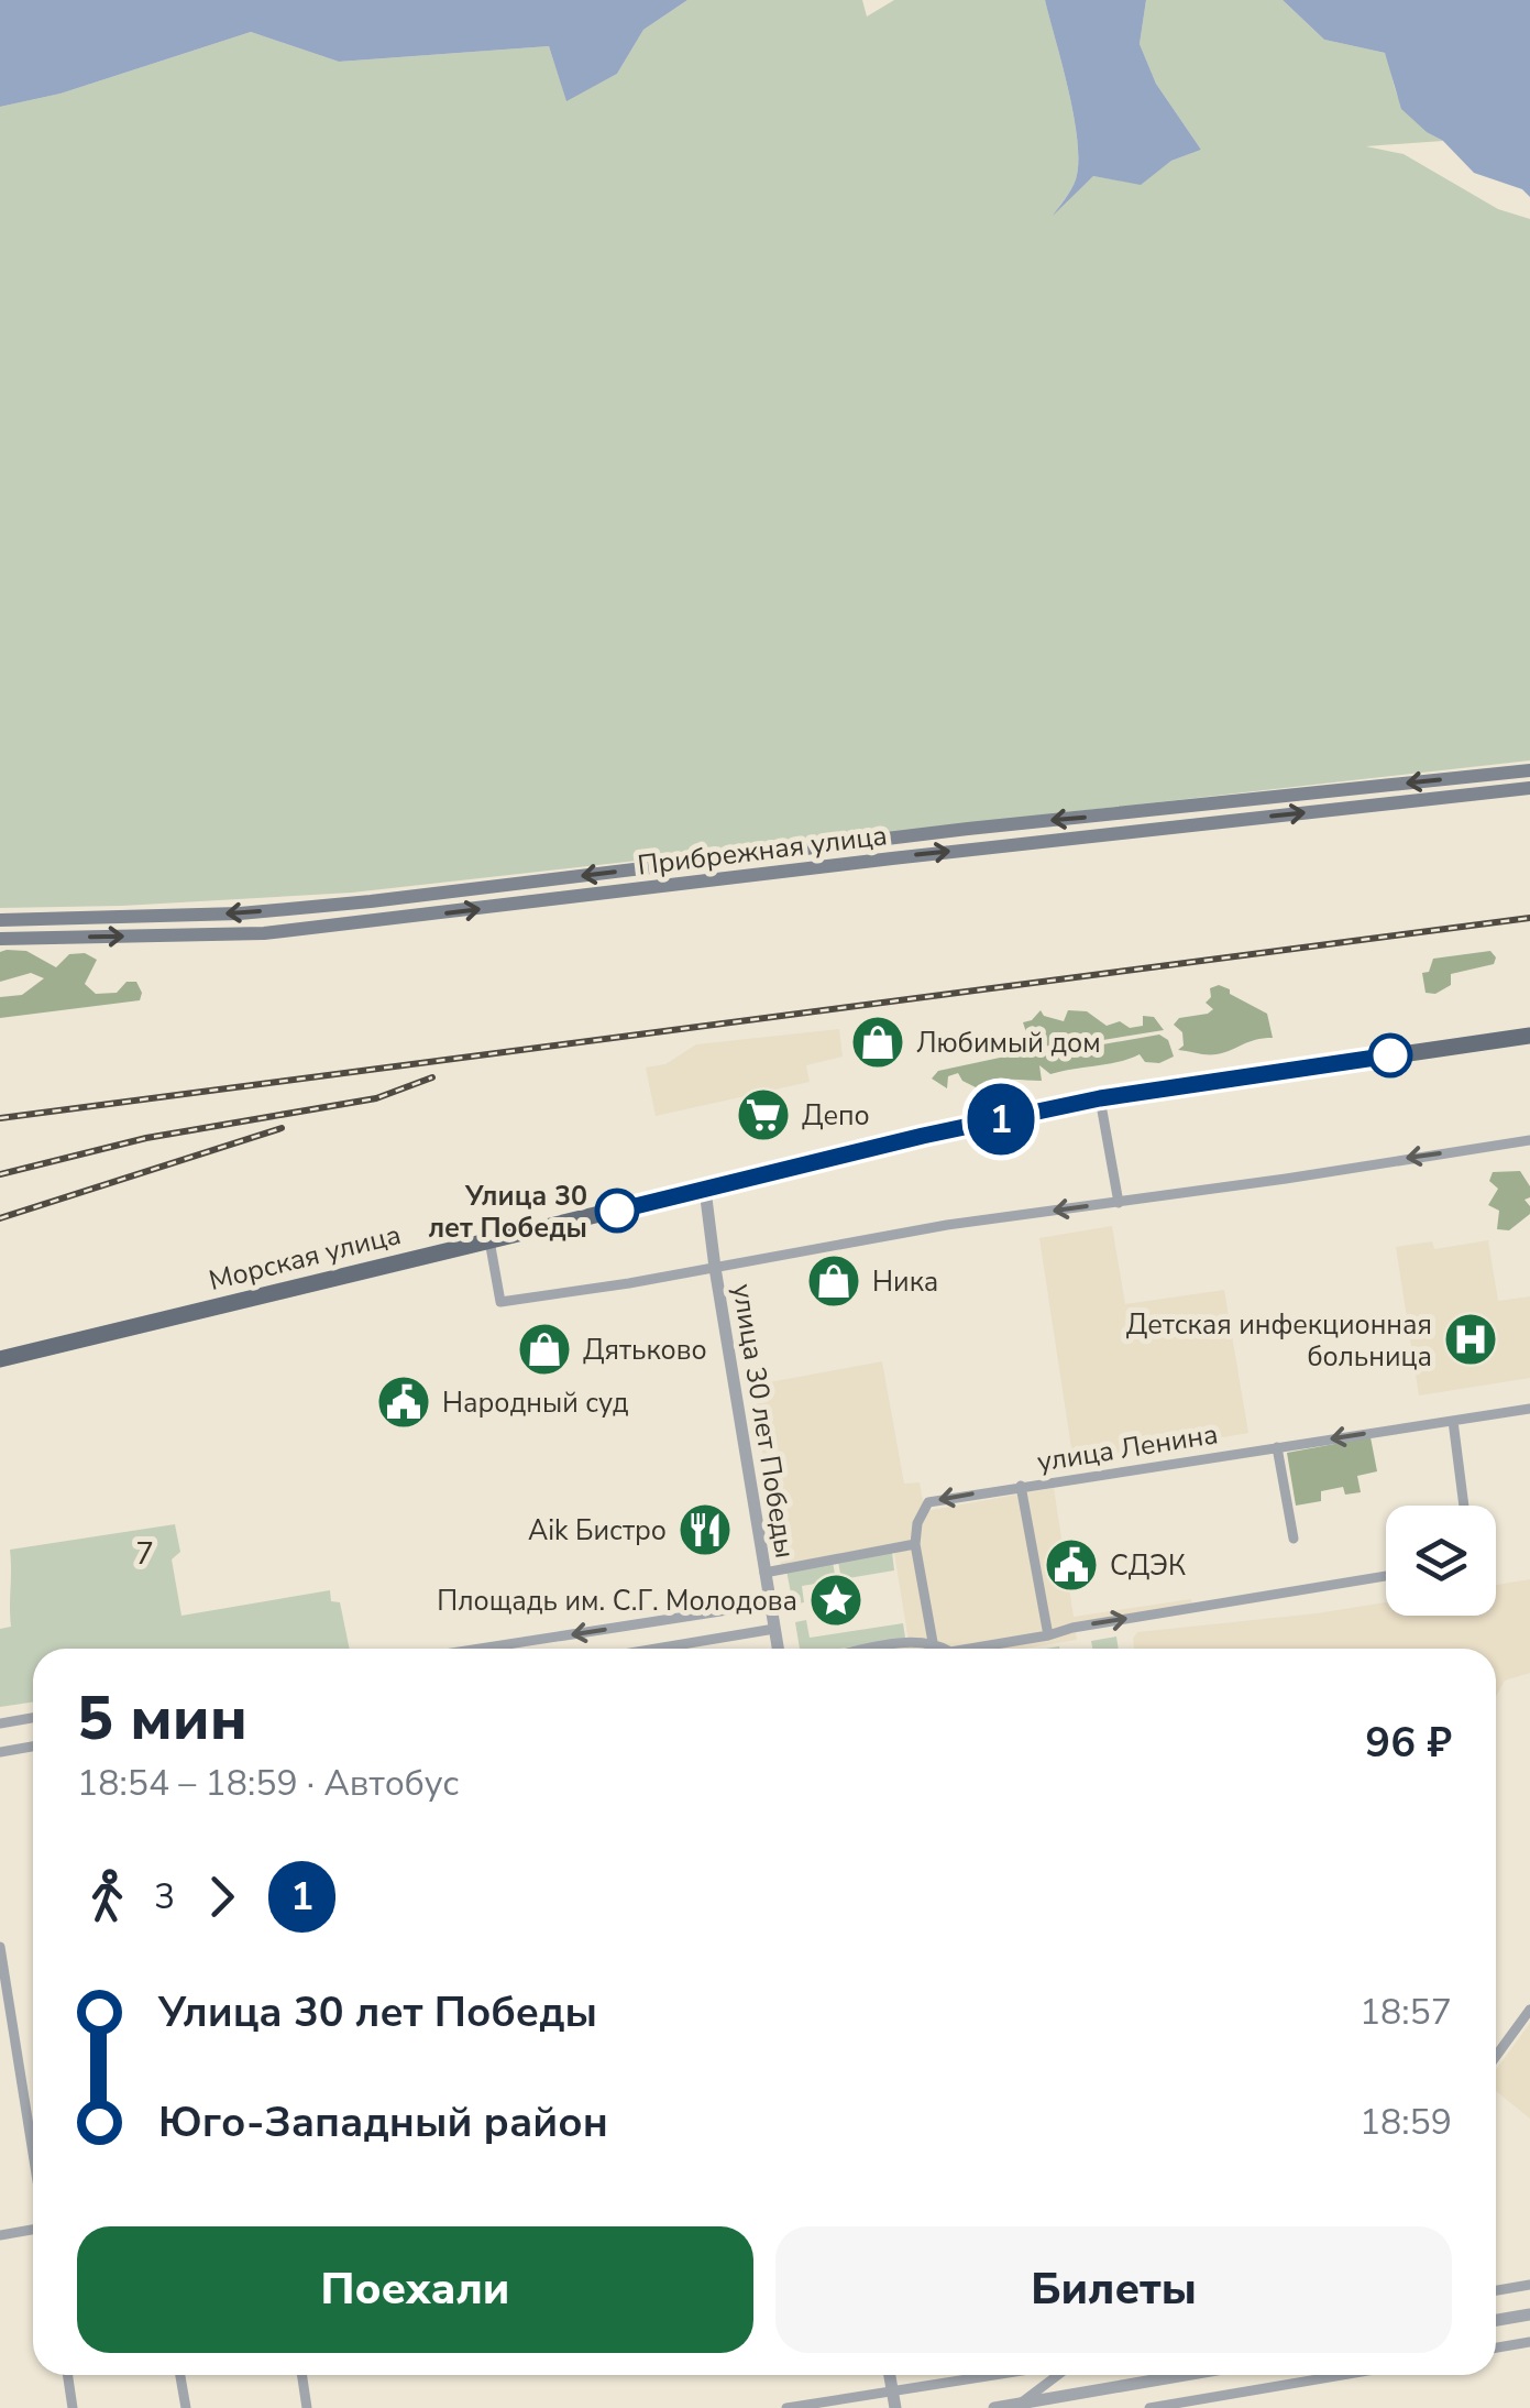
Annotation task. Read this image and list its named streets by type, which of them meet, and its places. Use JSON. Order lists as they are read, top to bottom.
{
  "streets": {
    "main road": ["Прибрежная улица", "Морская улица"],
    "street": ["улица 30 лет Победы", "улица Ленина"]
  },
  "crossings": [
    ["Морская улица", "улица 30 лет Победы"]
  ],
  "one_way": ["улица Ленина"],
  "districts": ["7"],
  "places": {
    "shop": ["Любимый дом", "Ника", "Дятьково"],
    "supermarket": ["Депо"],
    "other": ["Улица 30 лет Победы"],
    "hospital": ["Детская инфекционная больница"],
    "public building": ["Народный суд", "СДЭК"],
    "restaurant": ["Aik Бистро"],
    "place": ["Площадь им. С.Г. Молодова"]
  },
  "lines": ["bus line 1"],
  "page": {
    "on_map": "1",
    "heading": ["5 мин", "18:54 – 18:59 · Автобус", "96 ₽"],
    "legs": ["3", "1"],
    "list": [
      {
        "name": "Улица 30 лет Победы",
        "value": "18:57"
      },
      {
        "name": "Юго-Западный район",
        "value": "18:59"
      }
    ],
    "buttons": ["Поехали", "Билеты"]
  }
}
